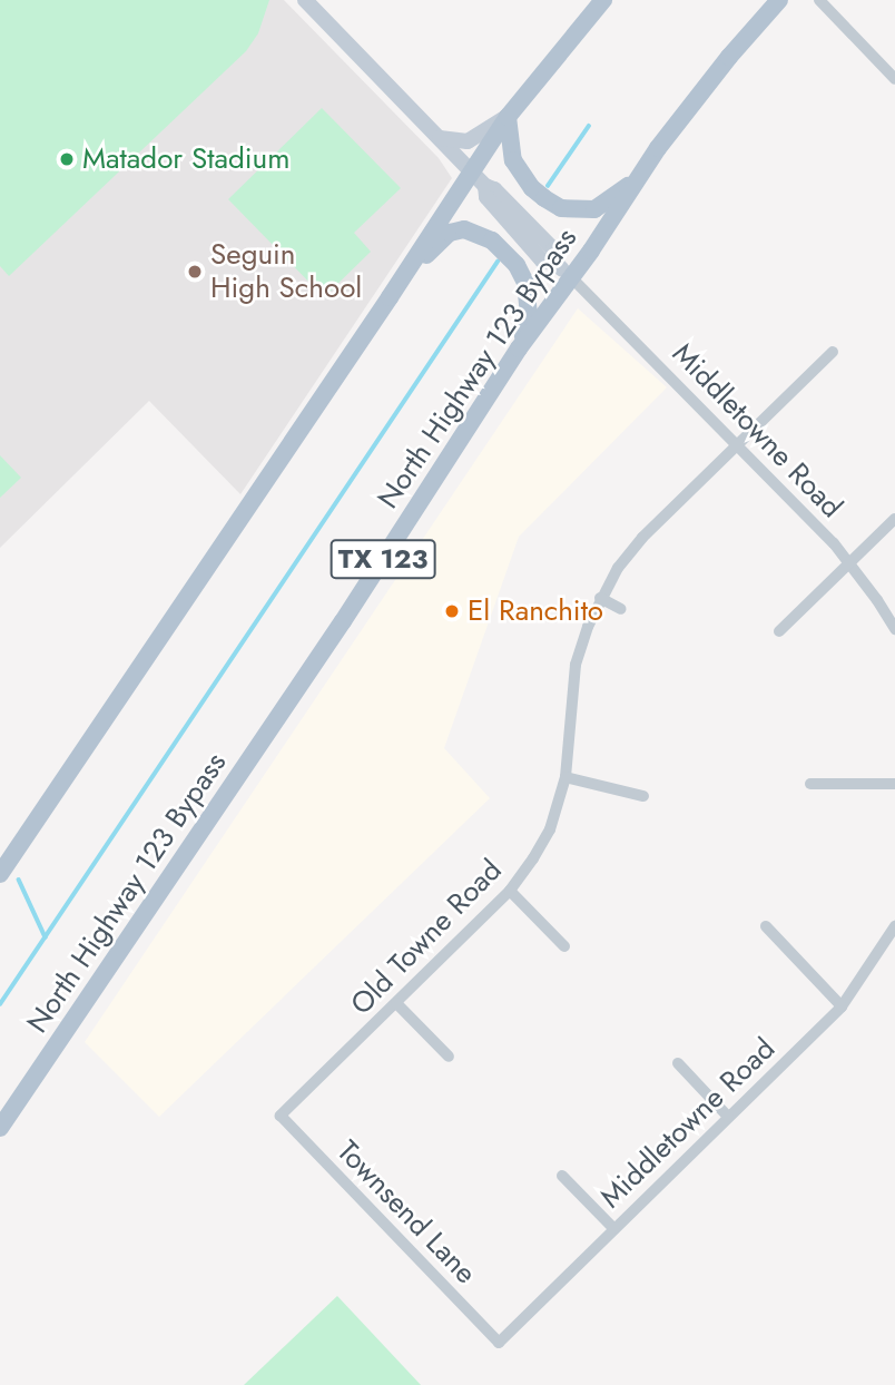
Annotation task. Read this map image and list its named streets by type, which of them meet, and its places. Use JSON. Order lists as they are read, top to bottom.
{
  "streets": {
    "main road": ["North Highway 123 Bypass", "TX 123"],
    "street": ["Middletowne Road", "Old Towne Road", "Townsend Lane"]
  },
  "crossings": [
    ["North Highway 123 Bypass", "Middletowne Road"],
    ["Middletowne Road", "Old Towne Road"],
    ["Middletowne Road", "Townsend Lane"],
    ["Old Towne Road", "Townsend Lane"]
  ],
  "places": ["Matador Stadium", "Seguin High School", "El Ranchito"]
}
